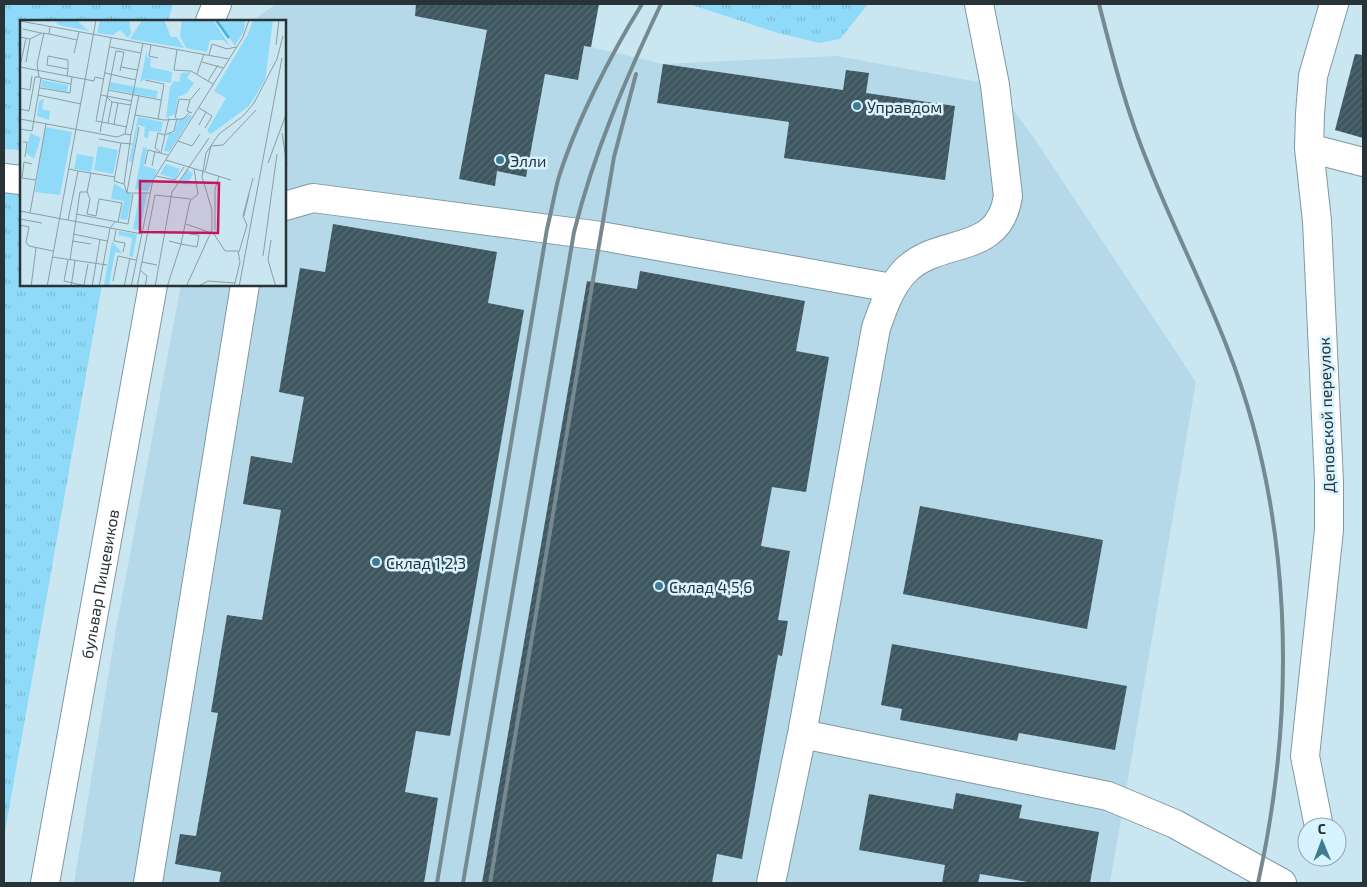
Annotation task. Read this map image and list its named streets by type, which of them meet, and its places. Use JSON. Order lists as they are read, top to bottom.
{
  "streets": {
    "main road": ["Деповской переулок", "бульвар Пищевиков"]
  },
  "places": [
    "Управдом",
    "Элли",
    "Склад 1,2,3",
    "Склад 4,5,6"
  ],
  "north": "top"
}
